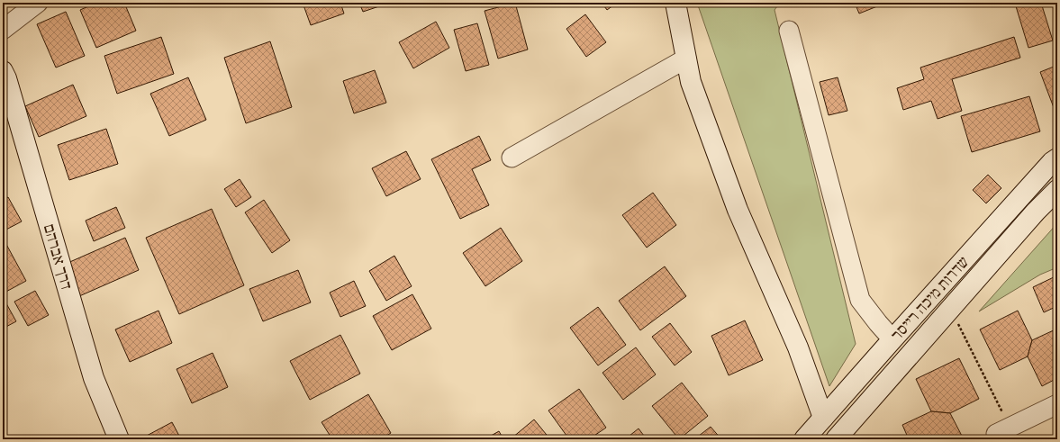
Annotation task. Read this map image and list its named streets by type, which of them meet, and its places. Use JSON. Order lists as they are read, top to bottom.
{
  "streets": {
    "street": ["דרך אברהם", "שדרות מיכה רייסר"]
  }
}
